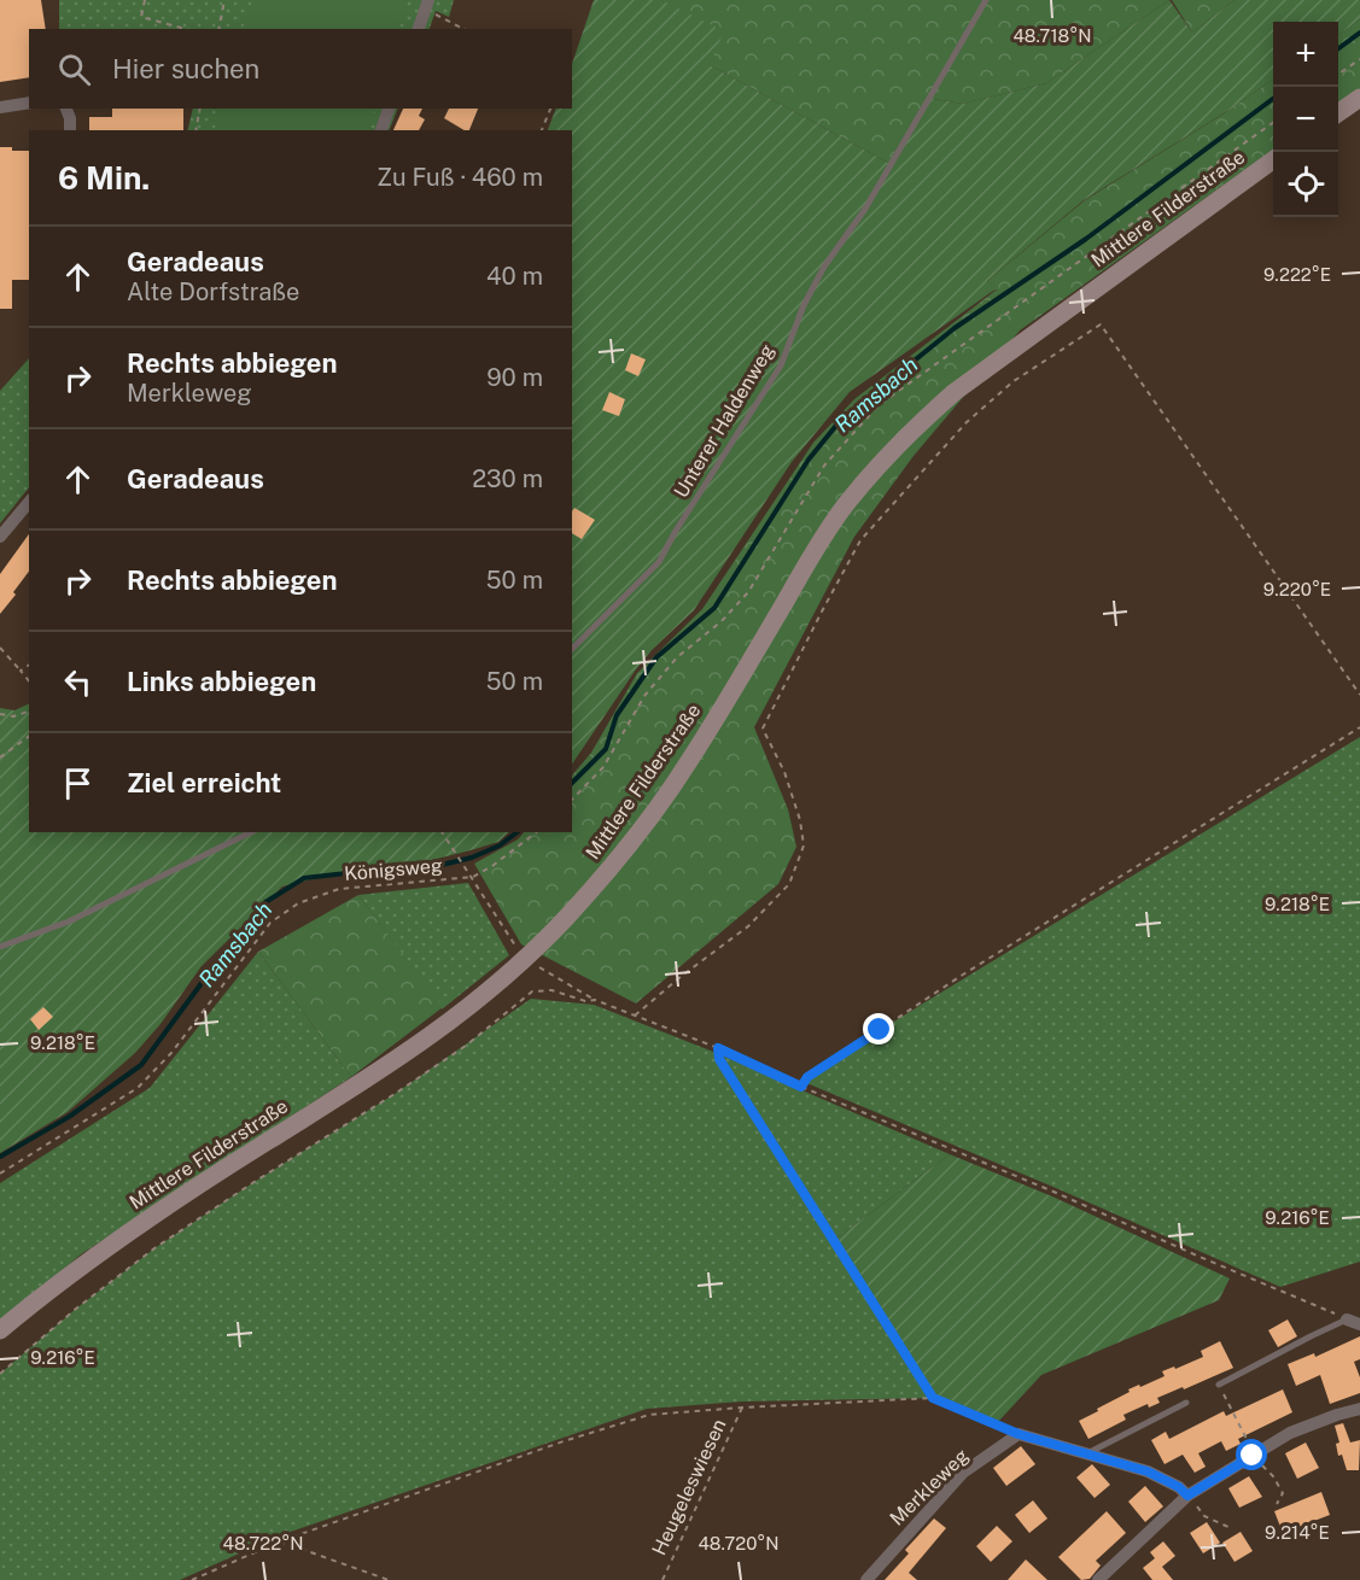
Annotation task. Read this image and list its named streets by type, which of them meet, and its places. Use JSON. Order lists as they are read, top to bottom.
{
  "streets": {
    "main road": ["Mittlere Filderstraße"],
    "street": ["Merkleweg"],
    "lane": ["Unterer Haldenweg"],
    "path": ["Königsweg", "Heugeleswiesen"]
  },
  "water": ["Ramsbach"],
  "page": {
    "map_buttons": ["+", "−"],
    "search": "Hier suchen",
    "heading": ["6 Min.", "Zu Fuß · 460 m"],
    "list": [
      ["Geradeaus", "Alte Dorfstraße", "40 m"],
      ["Rechts abbiegen", "Merkleweg", "90 m"],
      ["Geradeaus", "230 m"],
      ["Rechts abbiegen", "50 m"],
      ["Links abbiegen", "50 m"],
      "Ziel erreicht"
    ]
  },
  "coordinates": [
    "48.718°N",
    "9.222°E",
    "9.220°E",
    "9.218°E",
    "9.216°E",
    "9.214°E",
    "48.722°N",
    "48.720°N"
  ]
}
